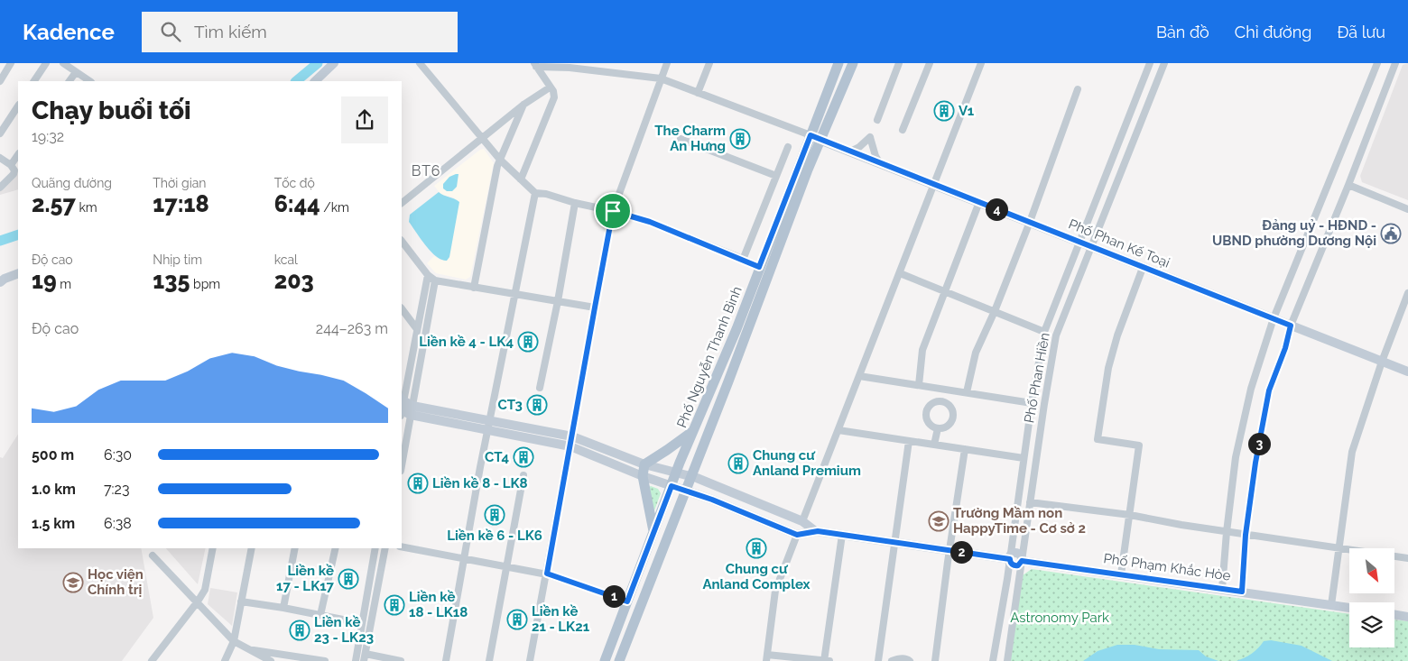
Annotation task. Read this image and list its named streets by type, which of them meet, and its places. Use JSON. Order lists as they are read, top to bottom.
{
  "streets": {
    "main road": ["Phố Nguyễn Thanh Bình"],
    "street": ["Phố Phan Kế Toại", "Phố Phan Hiền", "Phố Phạm Khắc Hòe"]
  },
  "crossings": [
    ["Phố Phan Kế Toại", "Phố Nguyễn Thanh Bình"],
    ["Phố Phan Kế Toại", "Phố Phan Hiền"],
    ["Phố Phan Hiền", "Phố Phạm Khắc Hòe"]
  ],
  "districts": ["BT6"],
  "parks": ["Astronomy Park"],
  "places": {
    "building": [
      "V1",
      "The Charm An Hưng",
      "Liền kề 4 - LK4",
      "CT3",
      "CT4",
      "Chung cư Anland Premium",
      "Liền kề 8 - LK8",
      "Liền kề 6 - LK6",
      "Chung cư Anland Complex",
      "Liền kề 17 - LK17",
      "Liền kề 18 - LK18",
      "Liền kề 21 - LK21",
      "Liền kề 23 - LK23"
    ],
    "public building": ["Đảng uỷ - HĐND - UBND phường Dương Nội"],
    "school or university": ["Trường Mầm non HappyTime - Cơ sở 2", "Học viện Chính trị"]
  },
  "north": "bottom right",
  "page": {
    "header": "Kadence",
    "search": "Tìm kiếm",
    "nav": ["Bản đồ", "Chỉ đường", "Đã lưu"],
    "heading": ["Chạy buổi tối", "19:32"],
    "stats": [
      ["Quãng đường", "2.57 km"],
      ["Thời gian", "17:18"],
      ["Tốc độ", "6:44 /km"],
      ["Độ cao", "19 m"],
      ["Nhịp tim", "135 bpm"],
      ["kcal", "203"]
    ],
    "pins": [
      "4",
      "3",
      "2",
      "1"
    ],
    "chart": ["Độ cao", "244–263 m"],
    "list": [
      {
        "name": "500 m",
        "note": "6:30"
      },
      {
        "name": "1.0 km",
        "note": "7:23"
      },
      {
        "name": "1.5 km",
        "note": "6:38"
      }
    ]
  }
}
